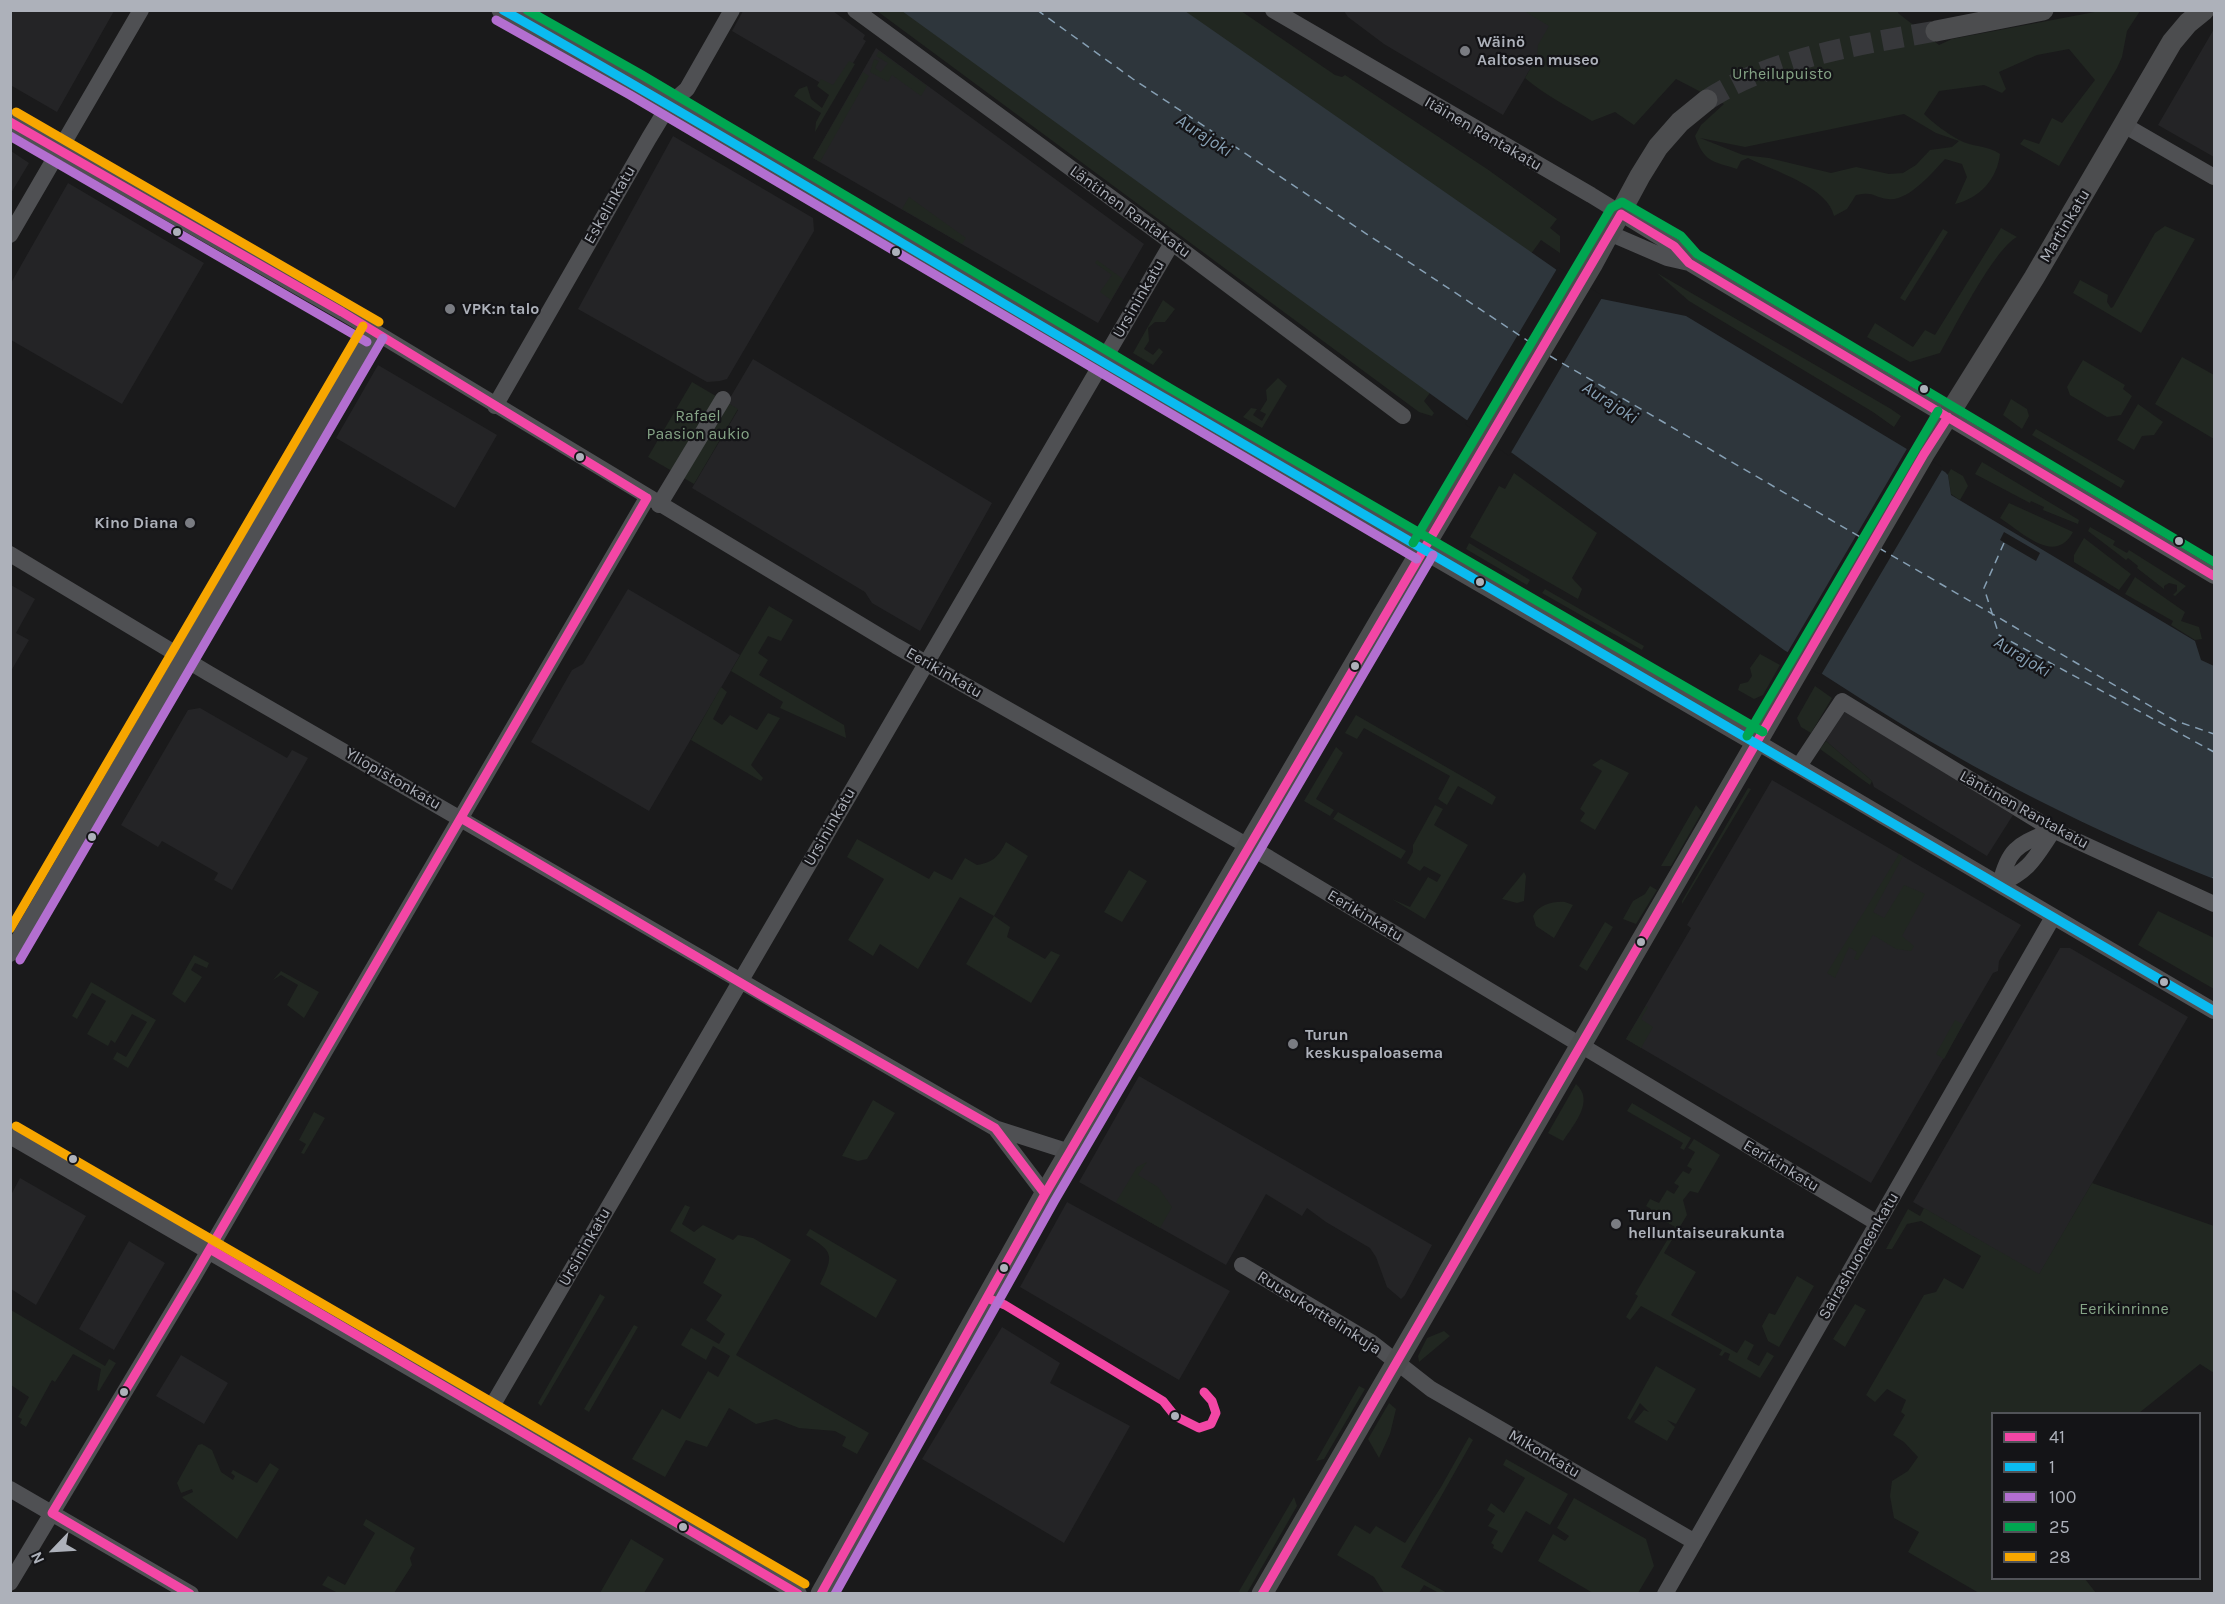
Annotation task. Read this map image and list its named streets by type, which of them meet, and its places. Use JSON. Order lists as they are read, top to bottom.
{
  "streets": {
    "main road": ["Martinkatu"],
    "street": [
      "Itäinen Rantakatu",
      "Eskelinkatu",
      "Läntinen Rantakatu",
      "Ursininkatu",
      "Eerikinkatu",
      "Yliopistonkatu",
      "Sairashuoneenkatu",
      "Ruusukorttelinkuja",
      "Mikonkatu"
    ]
  },
  "crossings": [
    ["Itäinen Rantakatu", "Martinkatu"],
    ["Eskelinkatu", "Eerikinkatu"],
    ["Läntinen Rantakatu", "Ursininkatu"],
    ["Martinkatu", "Eerikinkatu"],
    ["Martinkatu", "Ruusukorttelinkuja"],
    ["Martinkatu", "Mikonkatu"],
    ["Ursininkatu", "Eerikinkatu"],
    ["Ursininkatu", "Yliopistonkatu"],
    ["Eerikinkatu", "Sairashuoneenkatu"],
    ["Sairashuoneenkatu", "Mikonkatu"],
    ["Ruusukorttelinkuja", "Mikonkatu"]
  ],
  "water": ["Aurajoki"],
  "parks": ["Urheilupuisto", "Rafael Paasion aukio", "Eerikinrinne"],
  "places": [
    "Wäinö Aaltosen museo",
    "VPK:n talo",
    "Kino Diana",
    "Turun keskuspaloasema",
    "Turun helluntaiseurakunta"
  ],
  "lines": [
    "transit line 1",
    "transit line 25",
    "transit line 100",
    "transit line 28",
    "transit line 41"
  ],
  "legend": [
    "41",
    "1",
    "100",
    "25",
    "28"
  ],
  "north": "bottom left"
}
